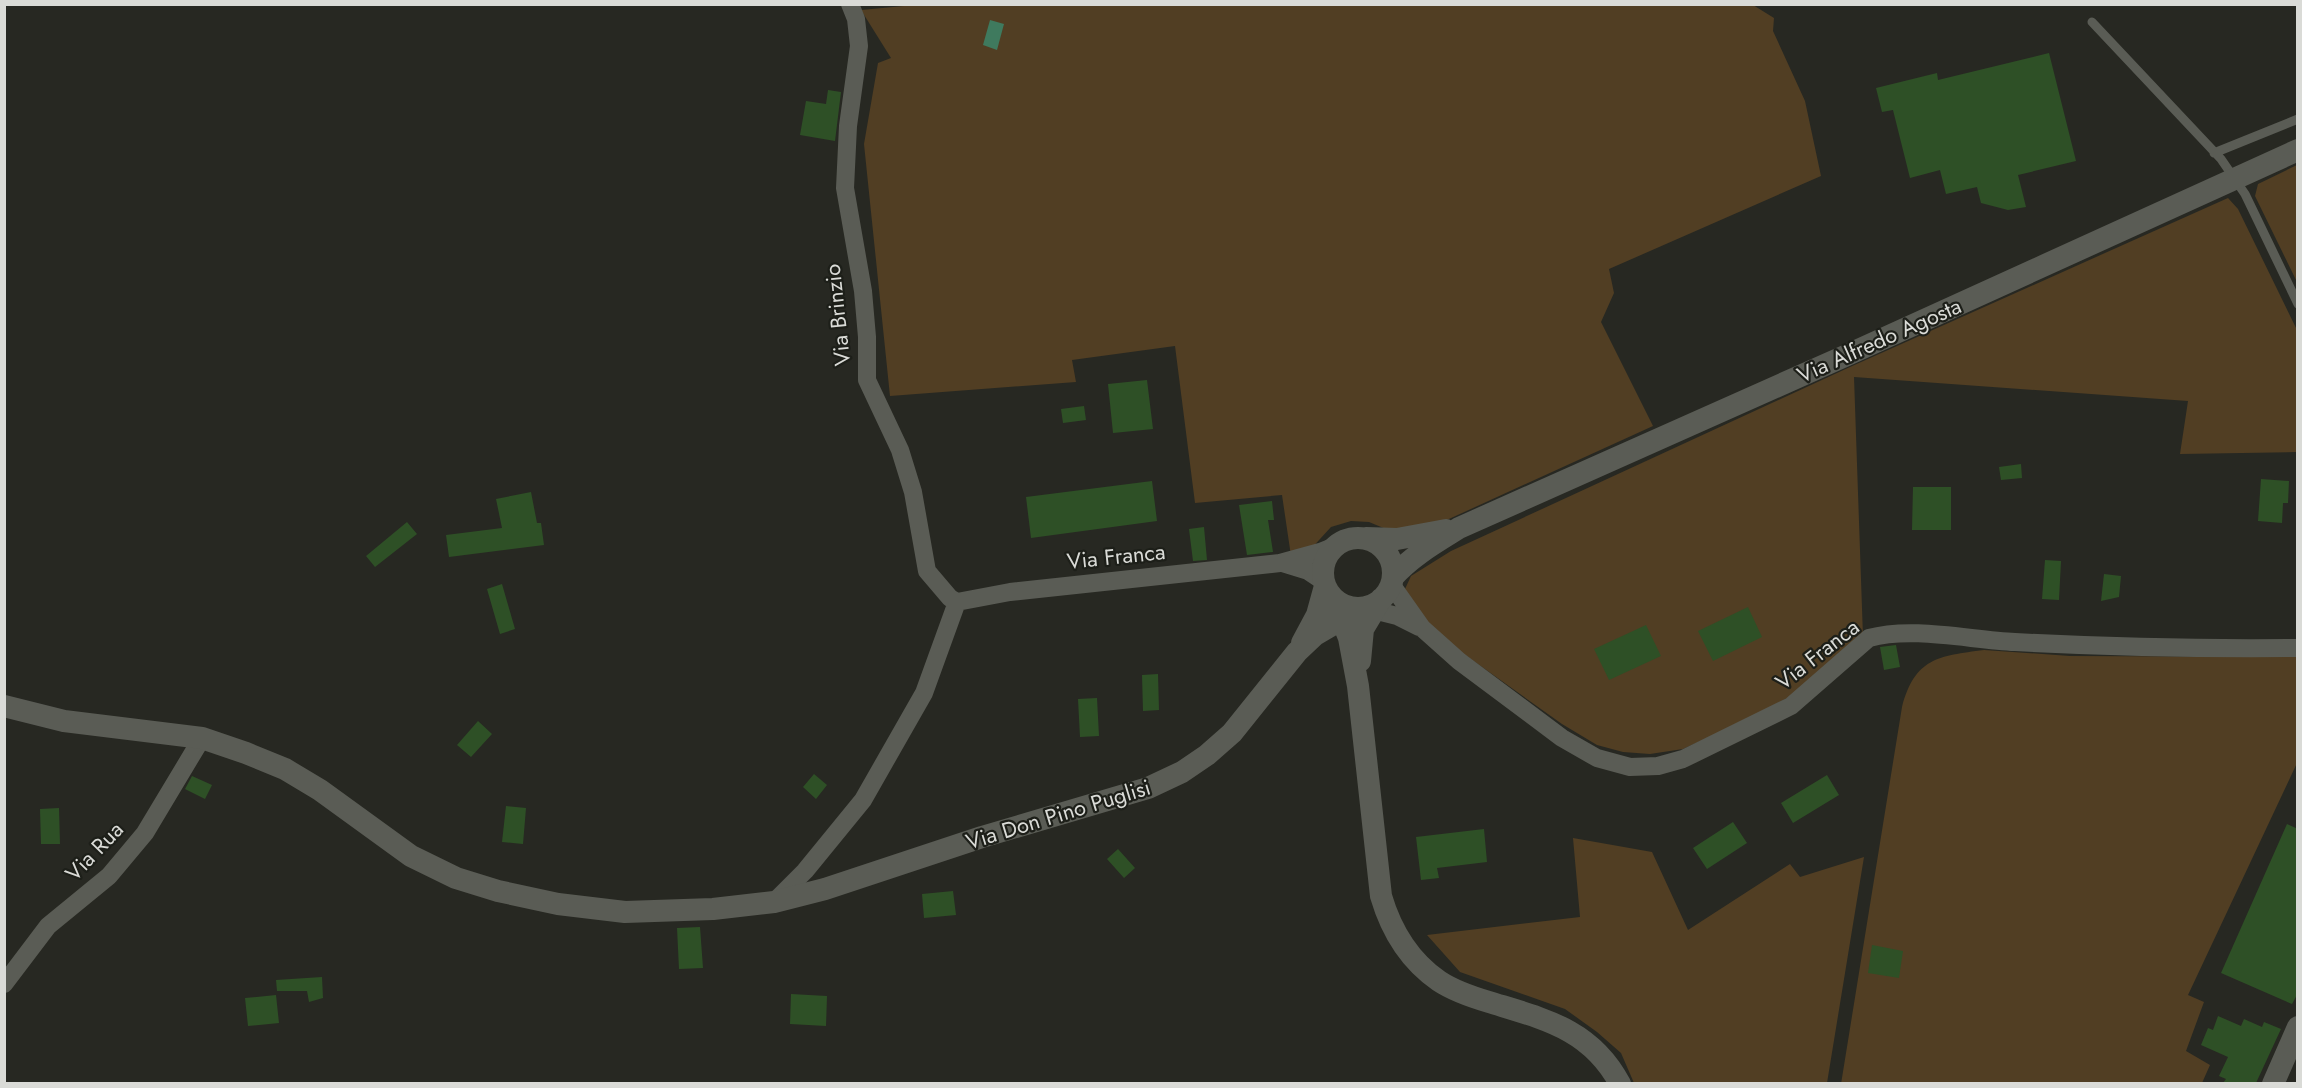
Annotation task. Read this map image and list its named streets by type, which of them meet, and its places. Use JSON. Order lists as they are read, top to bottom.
{
  "streets": {
    "street": [
      "Via Brinzio",
      "Via Alfredo Agosta",
      "Via Franca",
      "Via Don Pino Puglisi",
      "Via Rua"
    ]
  },
  "crossings": [
    ["Via Brinzio", "Via Franca"],
    ["Via Alfredo Agosta", "Via Don Pino Puglisi"],
    ["Via Don Pino Puglisi", "Via Rua"]
  ]
}
